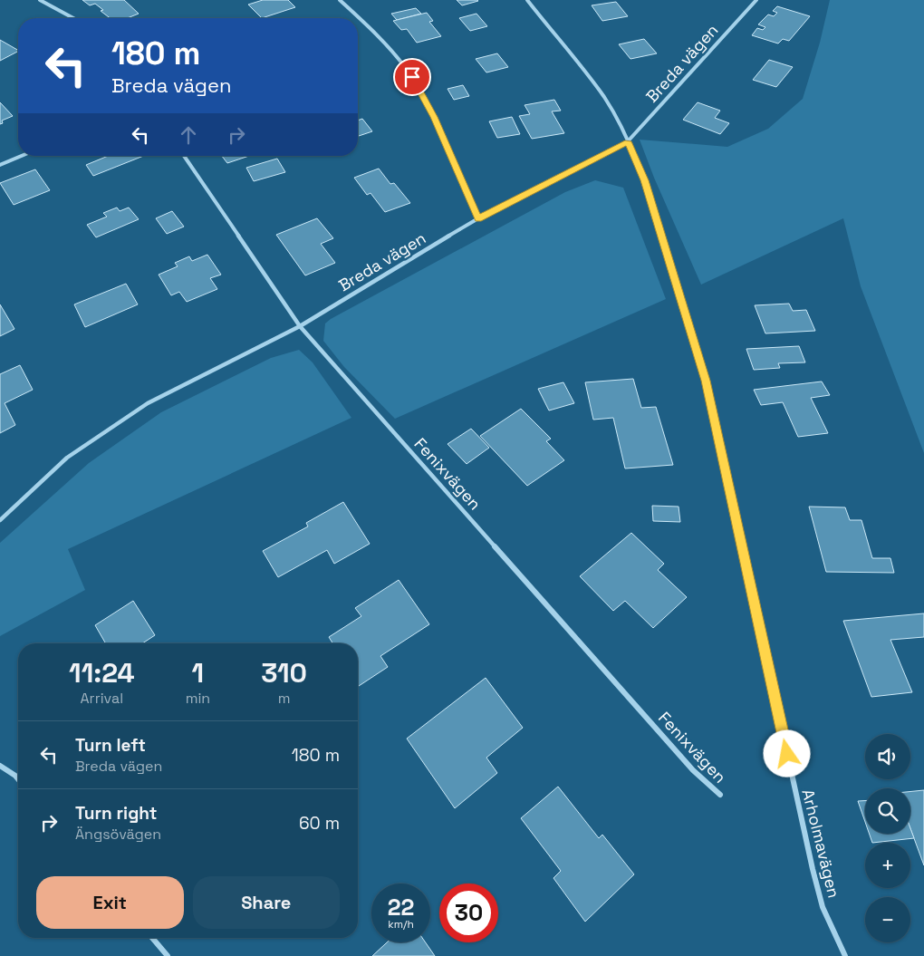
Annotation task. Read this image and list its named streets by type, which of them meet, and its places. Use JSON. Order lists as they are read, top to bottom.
{
  "streets": {
    "street": ["Breda vägen", "Fenixvägen", "Arholmavägen"]
  },
  "crossings": [
    ["Breda vägen", "Fenixvägen"],
    ["Breda vägen", "Arholmavägen"]
  ],
  "page": {
    "turn": ["180 m", "Breda vägen"],
    "eta": [
      "11:24",
      "Arrival",
      "1",
      "min",
      "310",
      "m"
    ],
    "list": [
      {
        "name": "Turn left",
        "note": "Breda vägen",
        "value": "180 m"
      },
      {
        "name": "Turn right",
        "note": "Ängsövägen",
        "value": "60 m"
      }
    ],
    "map_buttons": ["+", "−"],
    "buttons": ["Exit", "Share"],
    "speed": "22 km/h",
    "limit": "30"
  }
}
